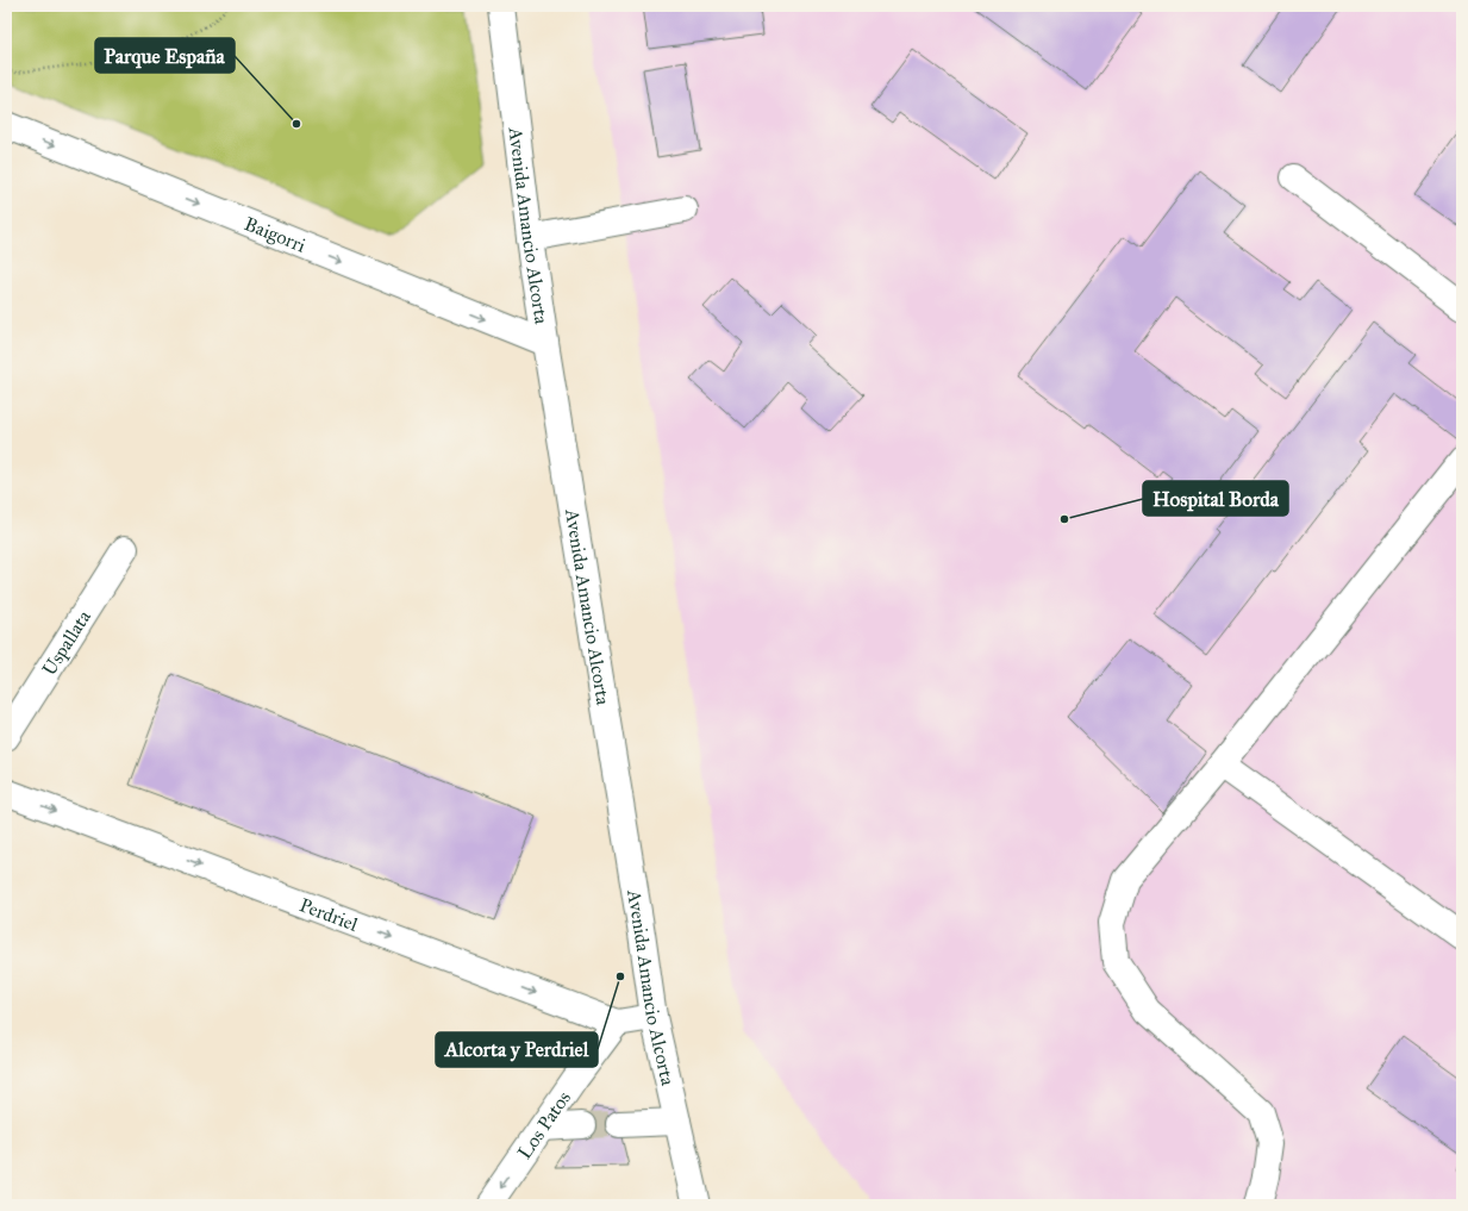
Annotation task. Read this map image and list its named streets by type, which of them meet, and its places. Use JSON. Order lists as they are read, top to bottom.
{
  "streets": {
    "street": [
      "Avenida Amancio Alcorta",
      "Baigorri",
      "Uspallata",
      "Perdriel",
      "Los Patos"
    ]
  },
  "crossings": [
    ["Avenida Amancio Alcorta", "Baigorri"],
    ["Avenida Amancio Alcorta", "Perdriel"],
    ["Perdriel", "Los Patos"]
  ],
  "one_way": ["Baigorri", "Perdriel", "Los Patos"],
  "places": ["Parque España", "Hospital Borda", "Alcorta y Perdriel"]
}
